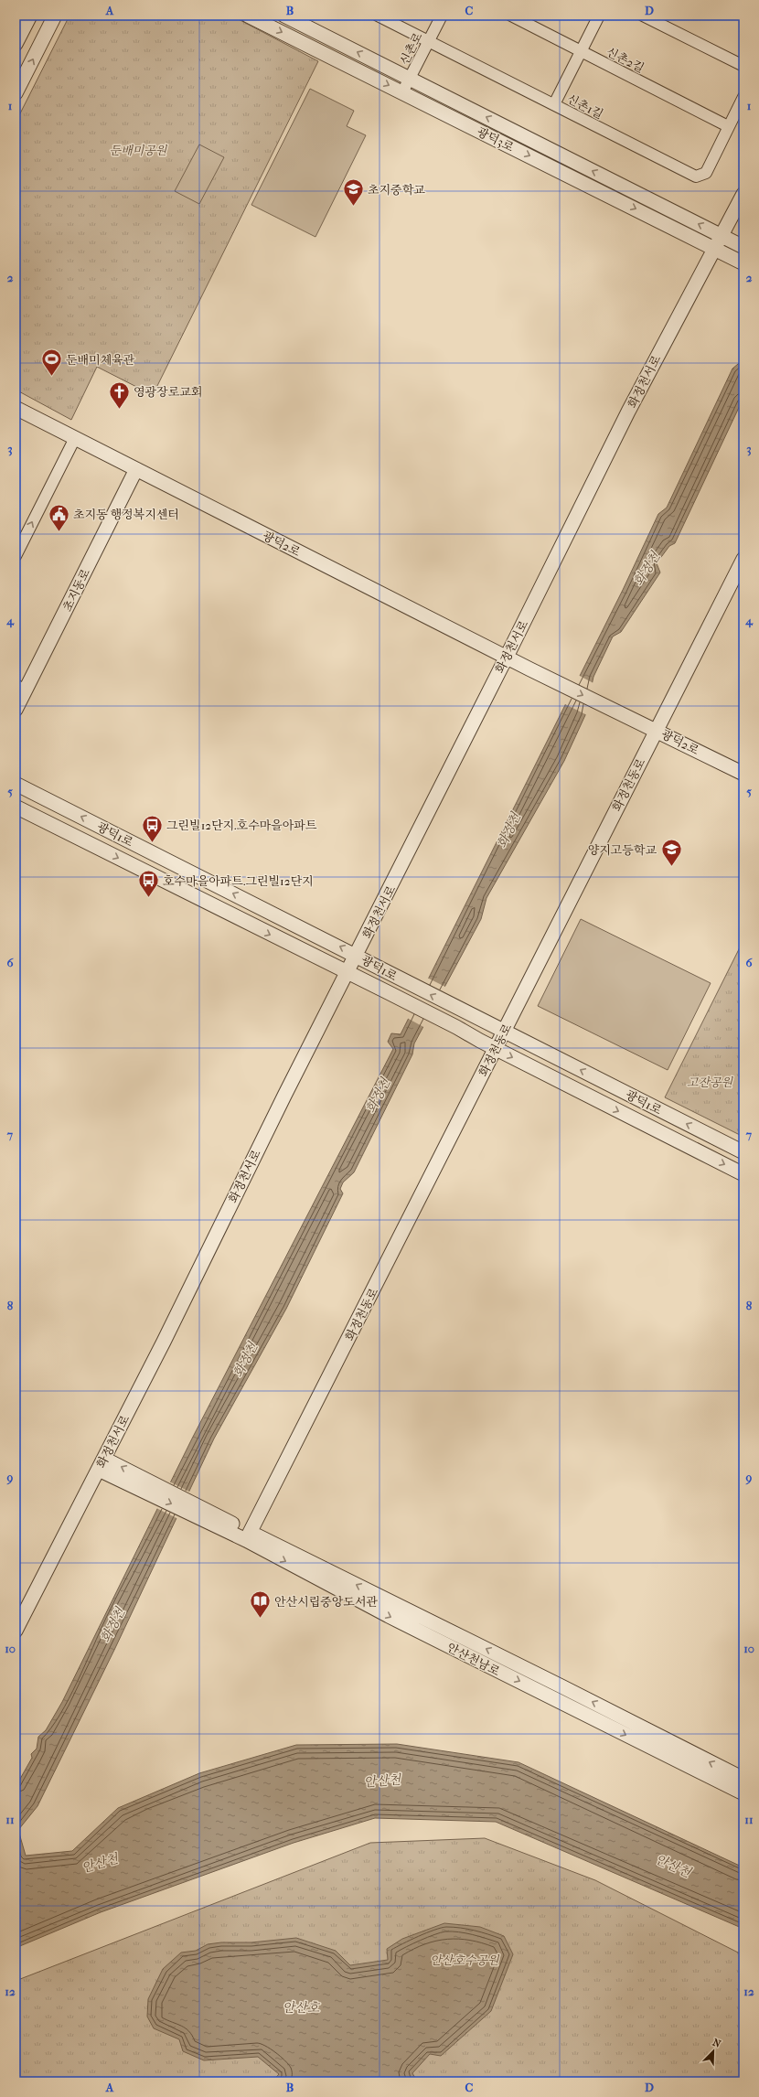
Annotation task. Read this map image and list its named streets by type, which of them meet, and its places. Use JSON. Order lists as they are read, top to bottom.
{
  "streets": {
    "street": [
      "신촌로",
      "신촌2길",
      "신촌1길",
      "광덕3로",
      "화정천서로",
      "광덕2로",
      "초지동로",
      "화정천동로",
      "광덕1로",
      "안산천남로"
    ]
  },
  "crossings": [
    ["신촌로", "신촌1길"],
    ["신촌로", "광덕3로"],
    ["신촌2길", "신촌1길"],
    ["광덕3로", "화정천서로"],
    ["화정천서로", "광덕2로"],
    ["화정천서로", "광덕1로"],
    ["화정천서로", "안산천남로"],
    ["광덕2로", "초지동로"],
    ["광덕2로", "화정천동로"],
    ["화정천동로", "광덕1로"],
    ["화정천동로", "안산천남로"]
  ],
  "water": ["화정천", "안산천", "안산호"],
  "parks": ["둔배미공원", "고잔공원", "안산호수공원"],
  "places": {
    "school or university": ["초지중학교", "양지고등학교"],
    "sports": ["둔배미체육관"],
    "church": ["영광장로교회"],
    "public building": ["초지동 행정복지센터"],
    "bus stop": ["그린빌12단지.호수마을아파트", "호수마을아파트.그린빌12단지"],
    "library": ["안산시립중앙도서관"]
  },
  "north": "top right",
  "grid": {
    "columns": [
      "A",
      "B",
      "C",
      "D"
    ],
    "rows": [
      "1",
      "2",
      "3",
      "4",
      "5",
      "6",
      "7",
      "8",
      "9",
      "10",
      "11",
      "12"
    ]
  }
}
